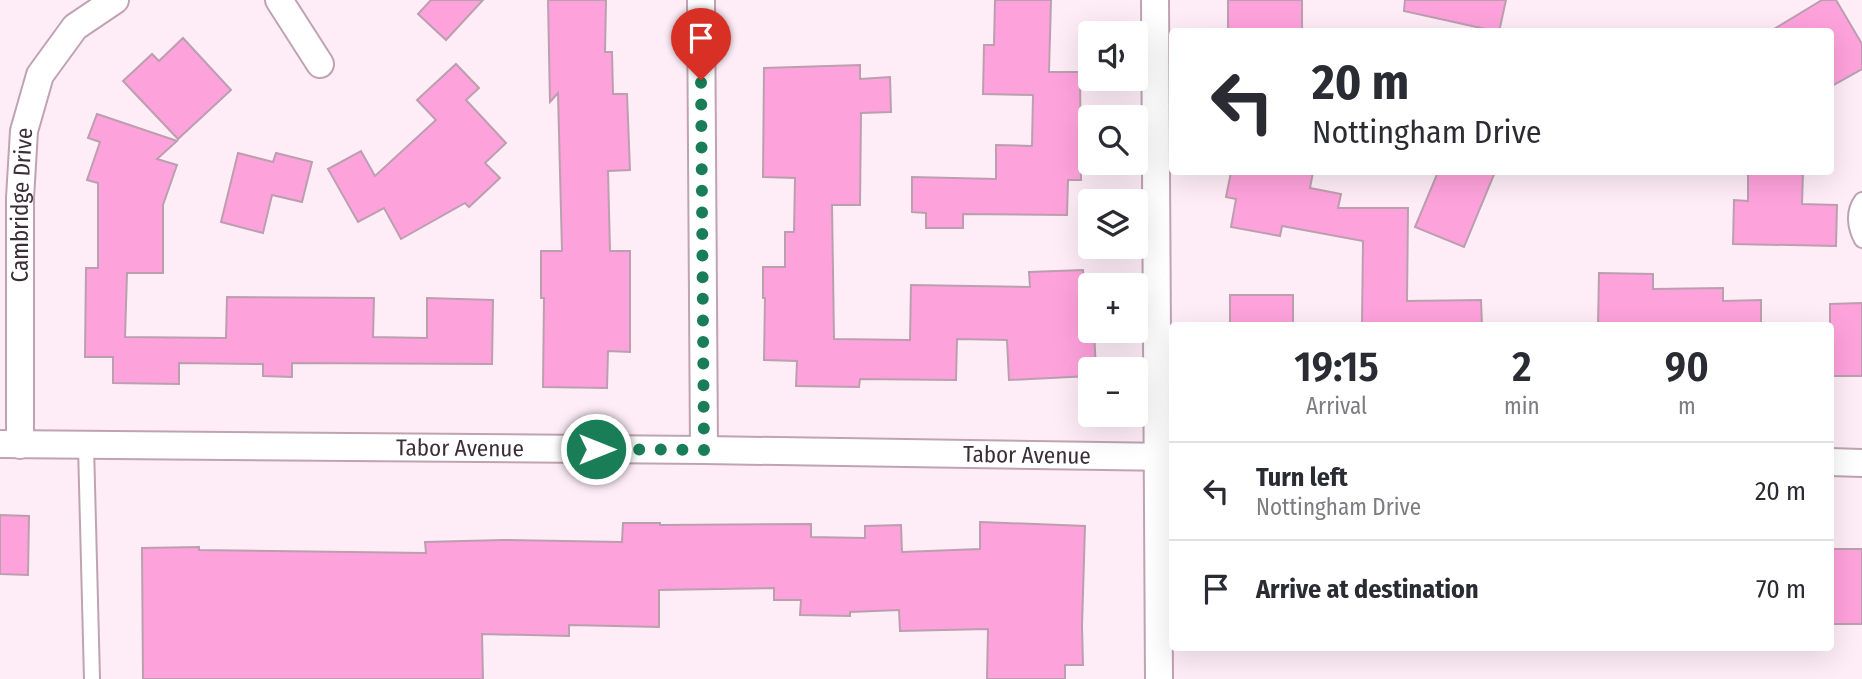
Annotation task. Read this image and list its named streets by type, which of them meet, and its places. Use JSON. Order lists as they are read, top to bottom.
{
  "streets": {
    "street": ["Cambridge Drive", "Tabor Avenue"]
  },
  "crossings": [
    ["Cambridge Drive", "Tabor Avenue"]
  ],
  "page": {
    "map_buttons": ["+", "−"],
    "turn": ["20 m", "Nottingham Drive"],
    "eta": [
      "19:15",
      "Arrival",
      "2",
      "min",
      "90",
      "m"
    ],
    "list": [
      {
        "name": "Turn left",
        "note": "Nottingham Drive",
        "value": "20 m"
      },
      {
        "name": "Arrive at destination",
        "value": "70 m"
      }
    ]
  }
}
